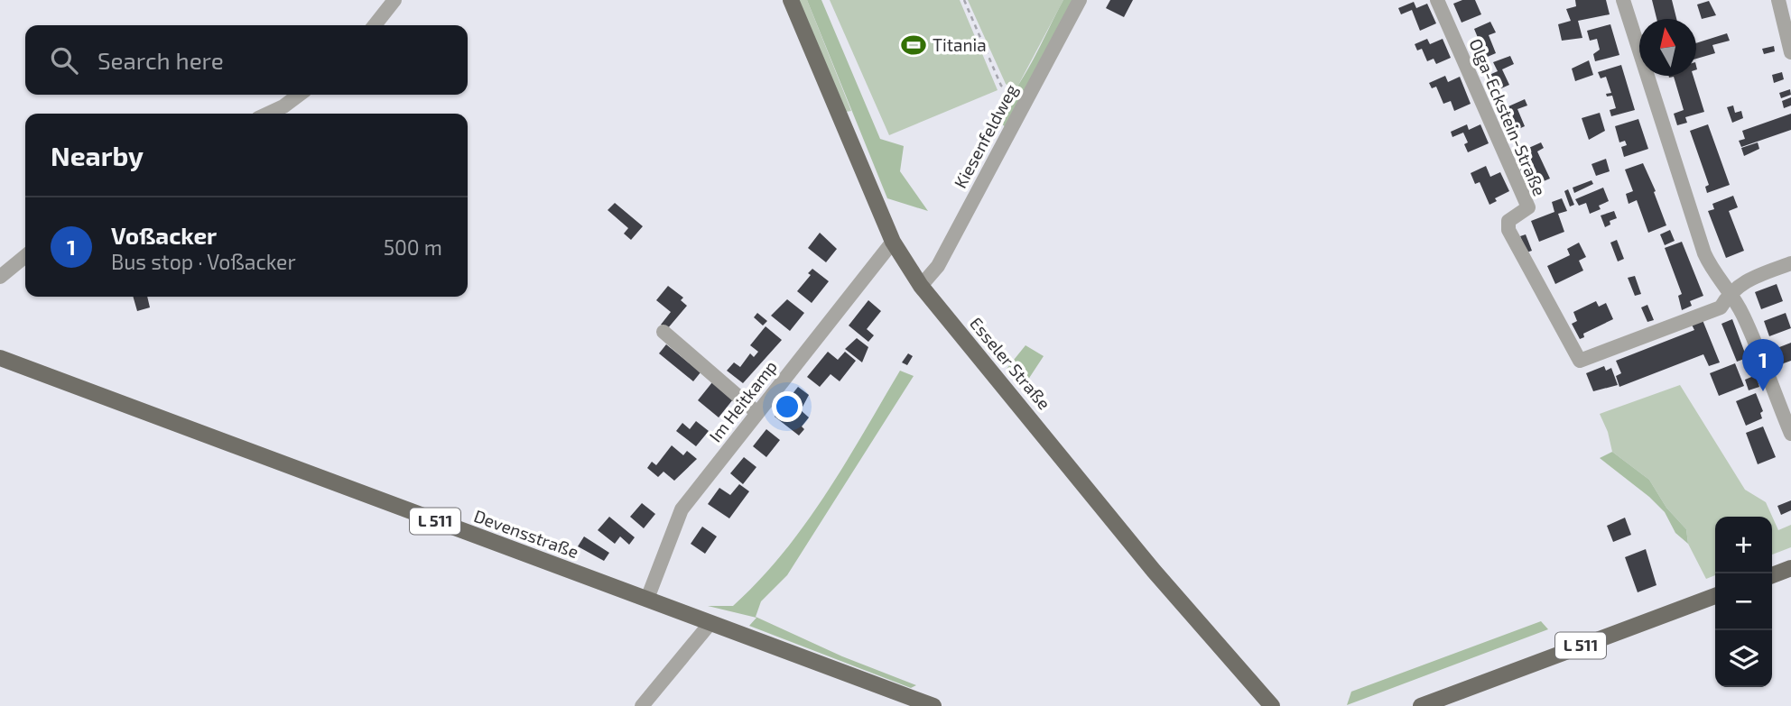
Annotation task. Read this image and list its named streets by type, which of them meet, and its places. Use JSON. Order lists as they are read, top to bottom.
{
  "streets": {
    "main road": ["Esseler Straße", "L 511", "Devensstraße"],
    "street": ["Olga-Eckstein-Straße", "Kiesenfeldweg", "Im Heitkamp"]
  },
  "crossings": [
    ["Kiesenfeldweg", "Esseler Straße"],
    ["Esseler Straße", "Im Heitkamp"],
    ["Im Heitkamp", "Devensstraße"]
  ],
  "places": {
    "sports": ["Titania"]
  },
  "north": "top",
  "page": {
    "search": "Search here",
    "heading": "Nearby",
    "list": [
      {
        "mark": "1",
        "name": "Voßacker",
        "note": "Bus stop · Voßacker",
        "value": "500 m"
      }
    ],
    "pins": "1",
    "map_buttons": ["+", "−"]
  }
}
